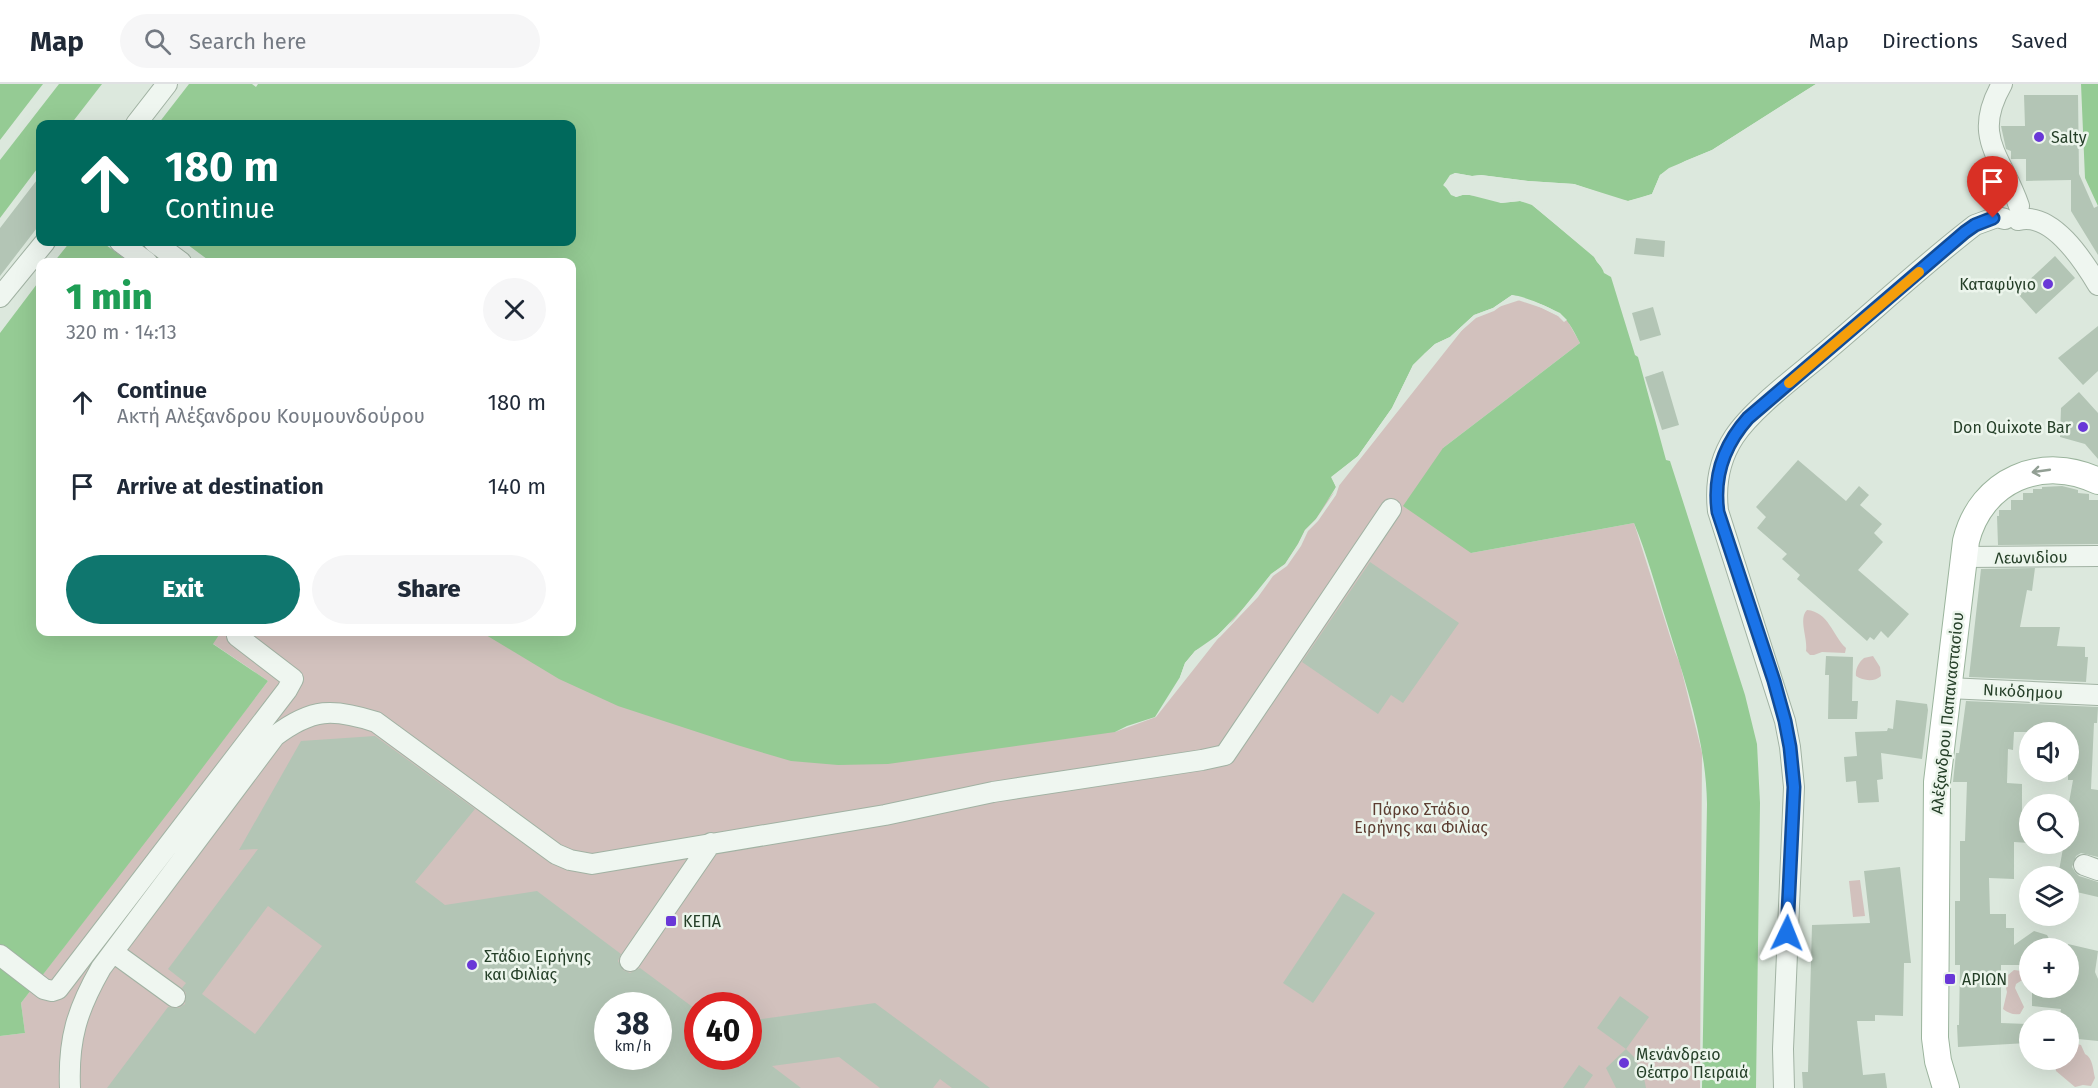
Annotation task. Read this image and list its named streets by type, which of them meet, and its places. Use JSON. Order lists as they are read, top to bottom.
{
  "streets": {
    "main road": ["Αλέξανδρου Παπαναστασίου"],
    "street": ["Λεωνιδίου", "Νικόδημου"]
  },
  "crossings": [
    ["Λεωνιδίου", "Αλέξανδρου Παπαναστασίου"],
    ["Νικόδημου", "Αλέξανδρου Παπαναστασίου"]
  ],
  "parks": ["Πάρκο Στάδιο Ειρήνης και Φιλίας"],
  "places": {
    "other": [
      "Salty",
      "Καταφύγιο",
      "Don Quixote Bar",
      "Στάδιο Ειρήνης και Φιλίας",
      "Μενάνδρειο Θέατρο Πειραιά"
    ],
    "transit": ["ΚΕΠΑ", "ΑΡΙΩΝ"]
  },
  "page": {
    "header": "Map",
    "search": "Search here",
    "nav": ["Map", "Directions", "Saved"],
    "turn": ["180 m", "Continue"],
    "heading": ["1 min", "320 m · 14:13"],
    "list": [
      {
        "name": "Continue",
        "note": "Ακτή Αλέξανδρου Κουμουνδούρου",
        "value": "180 m"
      },
      {
        "name": "Arrive at destination",
        "value": "140 m"
      }
    ],
    "buttons": ["Exit", "Share"],
    "map_buttons": ["+", "−"],
    "speed": "38 km/h",
    "limit": "40"
  }
}
